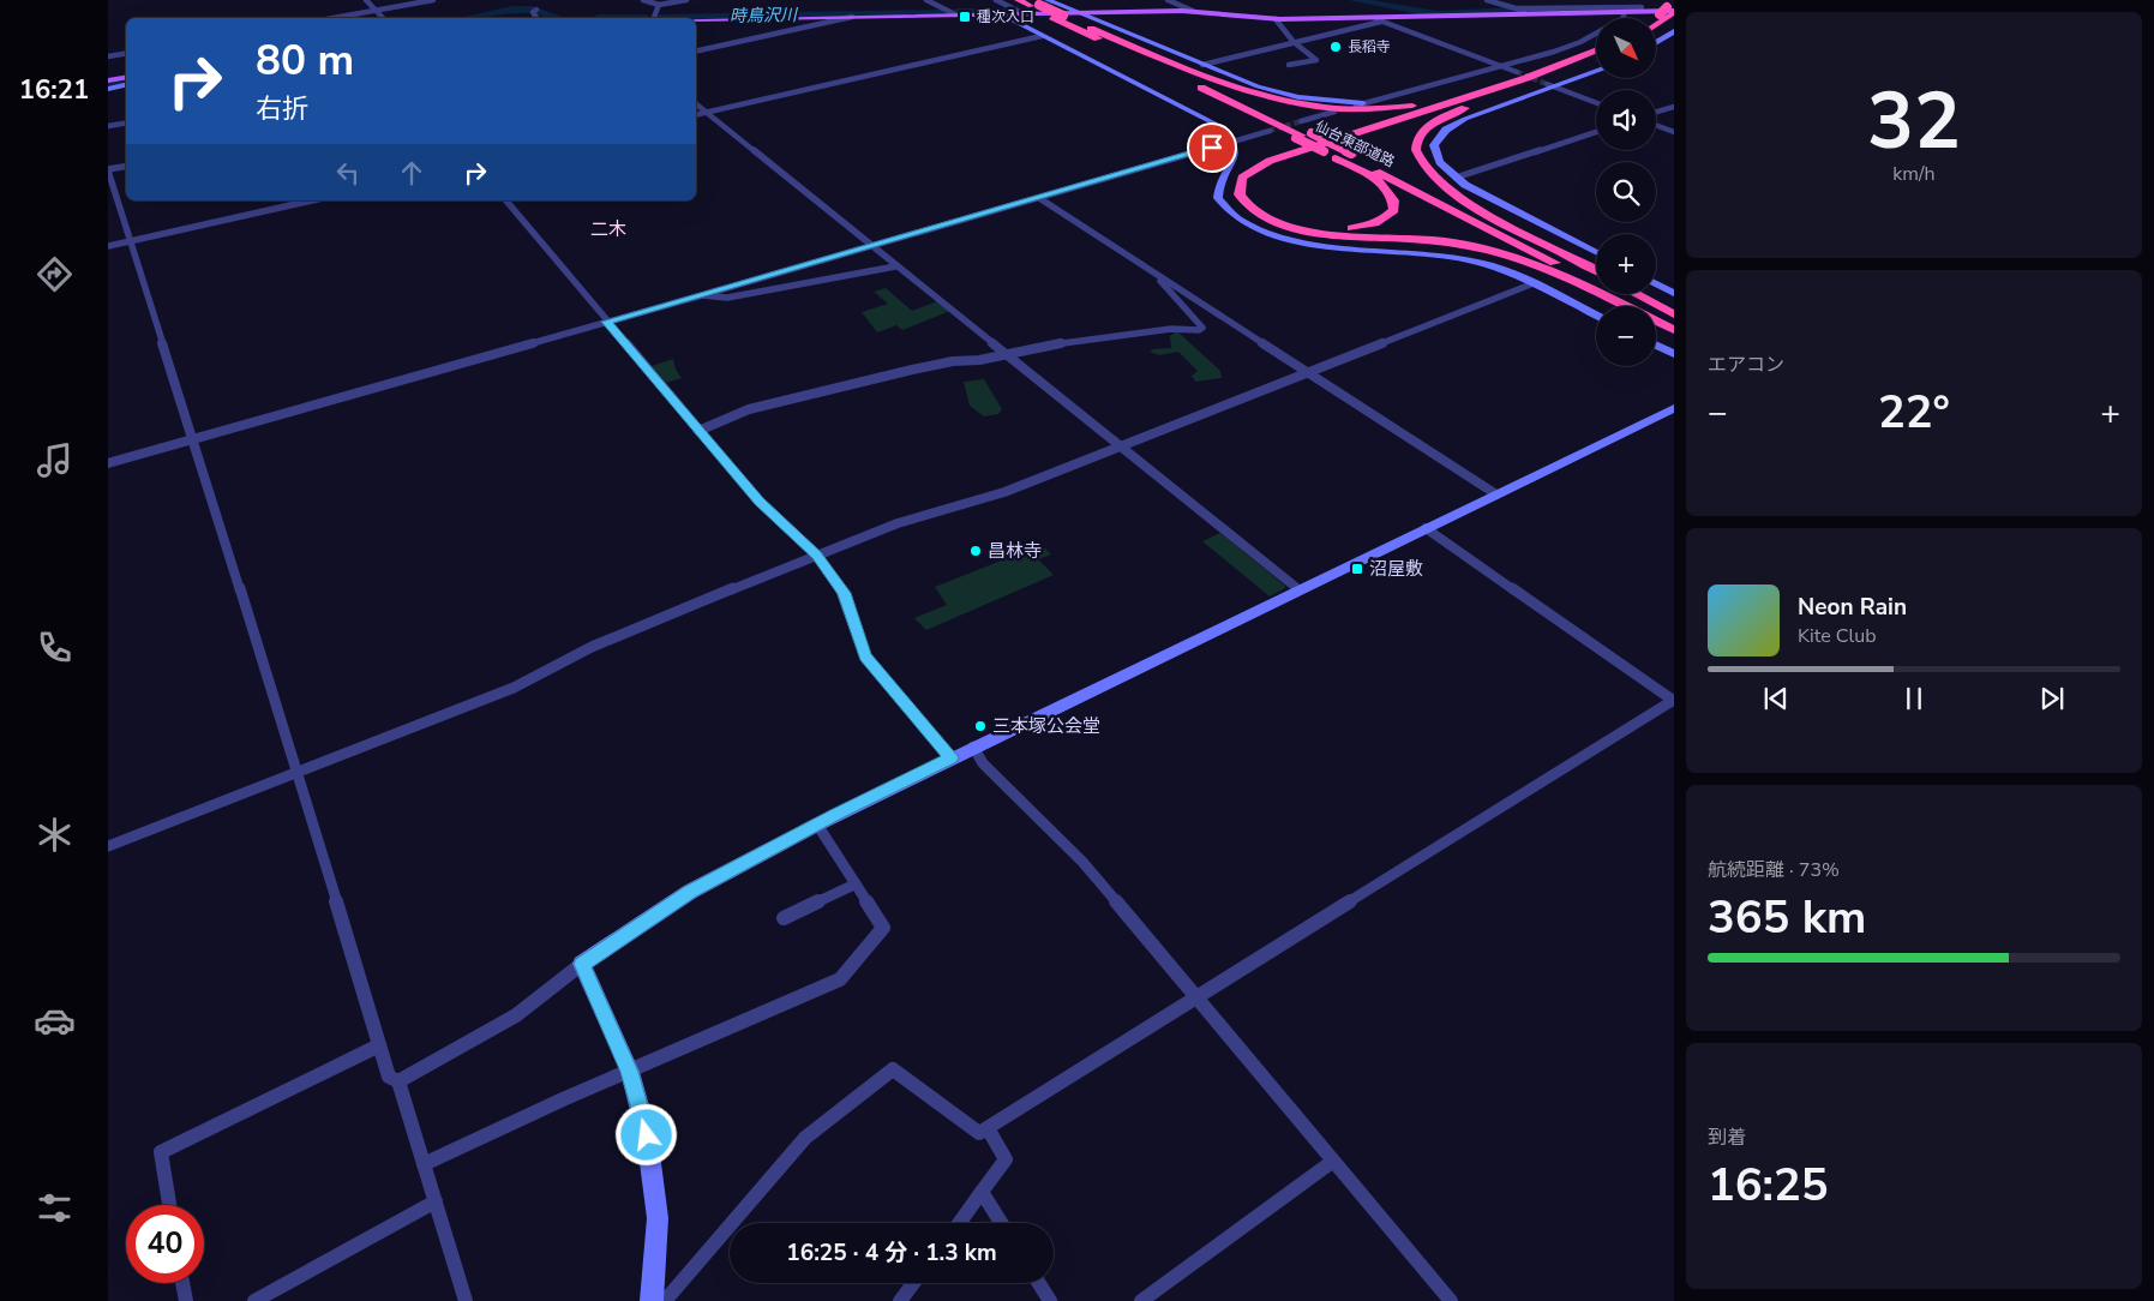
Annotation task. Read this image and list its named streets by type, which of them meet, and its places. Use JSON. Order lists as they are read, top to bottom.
{
  "streets": {
    "highway": ["仙台東部道路"]
  },
  "districts": ["二木"],
  "water": ["時鳥沢川"],
  "places": {
    "transit": ["種次入口", "沼屋敷"],
    "other": ["長稻寺", "昌林寺", "三本塚公会堂"]
  },
  "north": "bottom right",
  "page": {
    "tabs": "16:21",
    "tile": [
      ["32", "km/h"],
      "エアコン",
      ["航続距離 · 73%", "365 km"],
      ["到着", "16:25"]
    ],
    "map_buttons": ["+", "−"],
    "turn": ["80 m", "右折"],
    "heat": ["−", "22°", "+"],
    "song": ["Neon Rain", "Kite Club"],
    "limit": "40",
    "trip": "16:25 · 4 分 · 1.3 km"
  }
}
